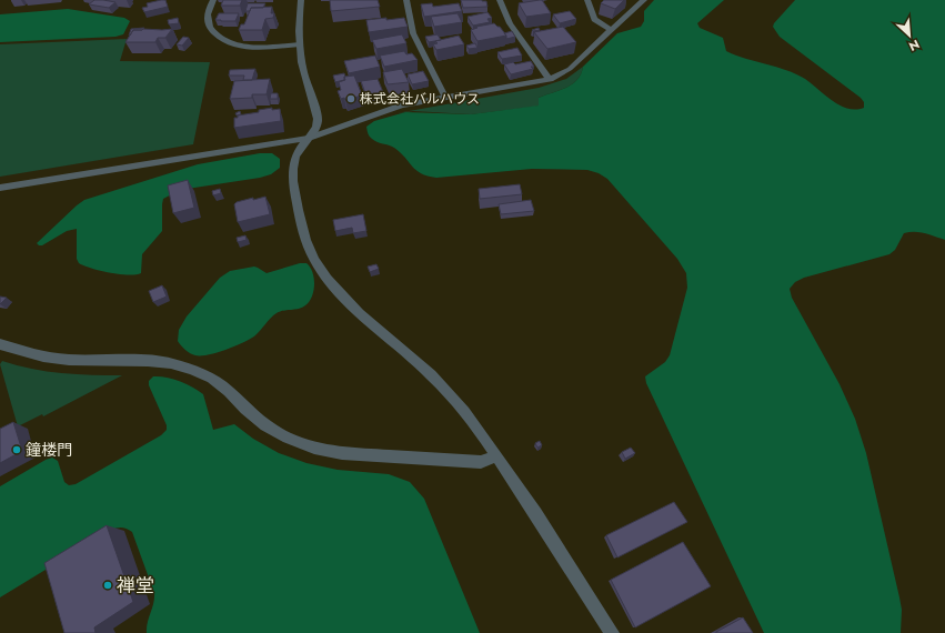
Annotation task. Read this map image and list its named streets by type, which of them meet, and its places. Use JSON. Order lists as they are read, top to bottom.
{
  "places": ["株式会社バルハウス", "鐘楼門", "禅堂"],
  "north": "bottom right"
}
